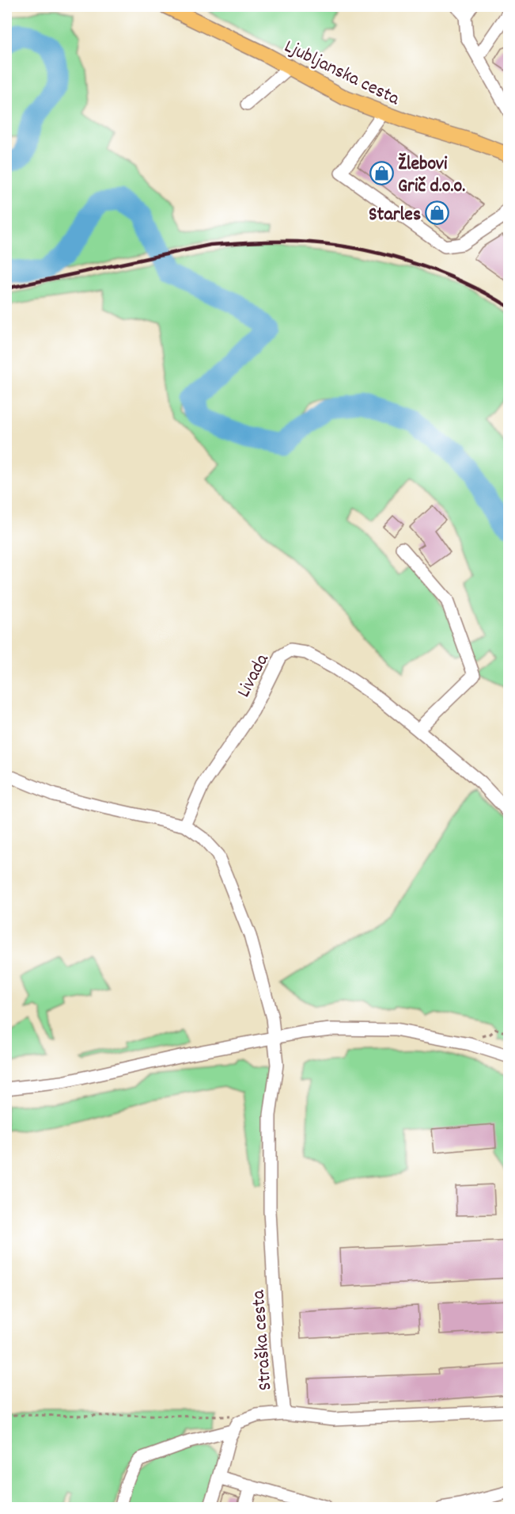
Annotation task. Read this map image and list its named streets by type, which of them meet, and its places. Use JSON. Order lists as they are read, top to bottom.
{
  "streets": {
    "main road": ["Ljubljanska cesta"],
    "street": ["Livada", "Straška cesta"]
  },
  "places": {
    "shop": ["Žlebovi Grič d.o.o.", "Starles"]
  }
}
